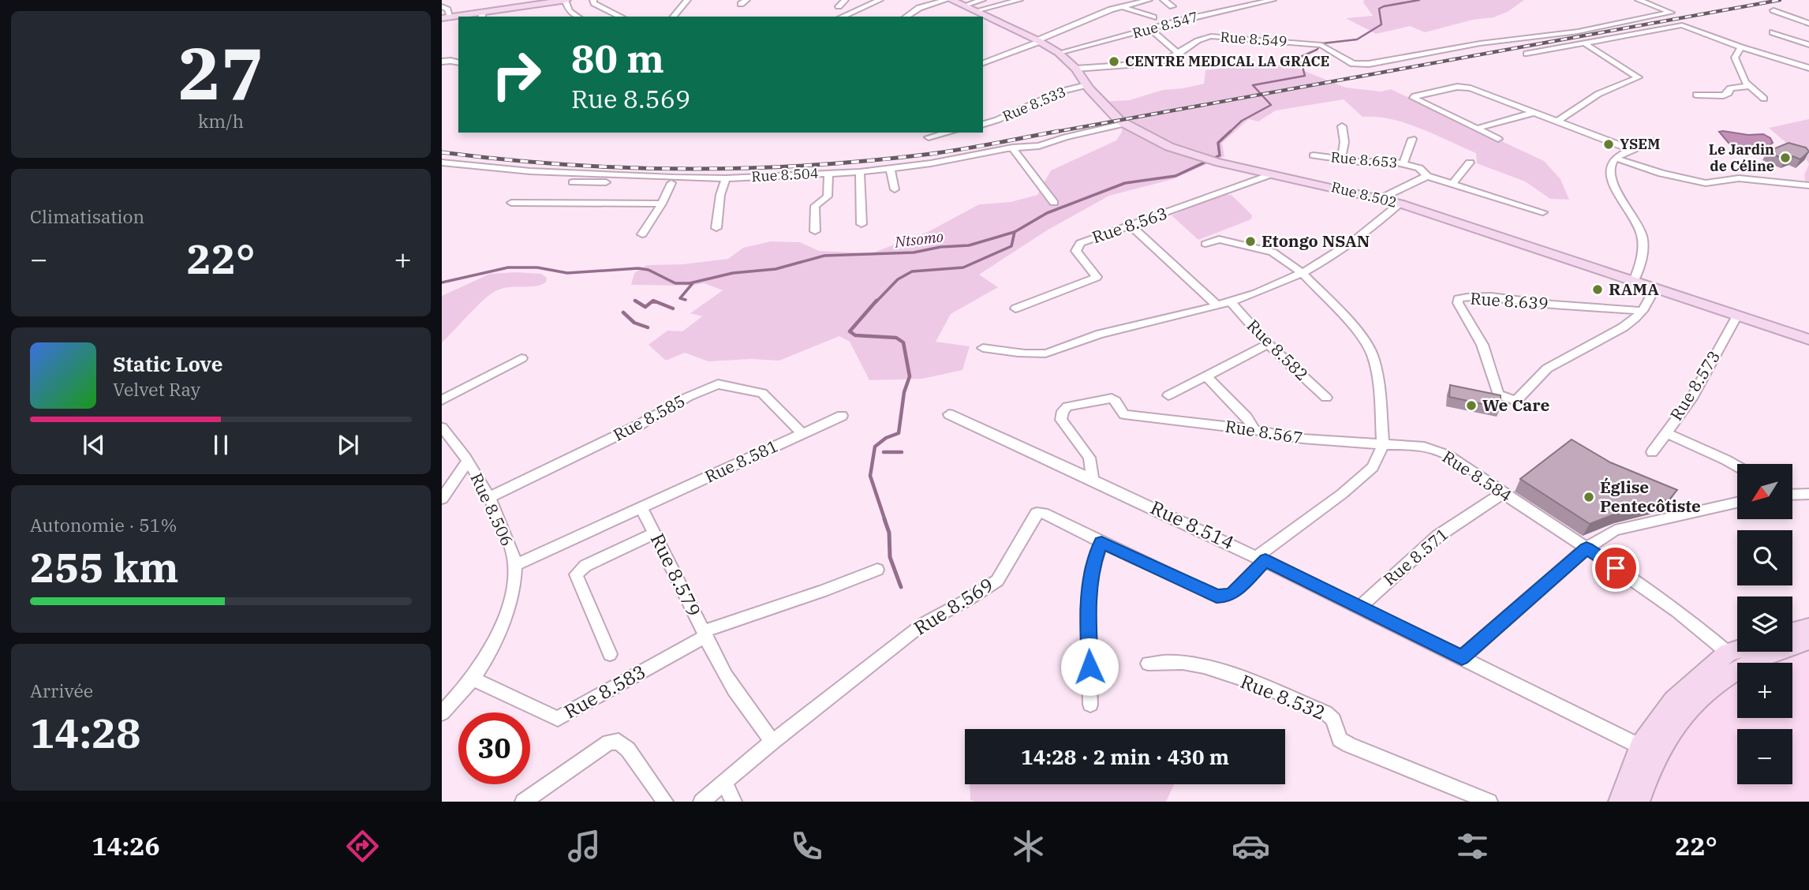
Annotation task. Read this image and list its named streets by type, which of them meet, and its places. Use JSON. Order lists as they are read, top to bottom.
{
  "streets": {
    "main road": ["Rue 8.502"],
    "street": [
      "Rue 8.547",
      "Rue 8.549",
      "Rue 8.533",
      "Rue 8.653",
      "Rue 8.504",
      "Rue 8.563",
      "Rue 8.639",
      "Rue 8.582",
      "Rue 8.573",
      "Rue 8.585",
      "Rue 8.567",
      "Rue 8.581",
      "Rue 8.584",
      "Rue 8.506",
      "Rue 8.514",
      "Rue 8.571",
      "Rue 8.579",
      "Rue 8.569",
      "Rue 8.583",
      "Rue 8.532"
    ]
  },
  "crossings": [
    ["Rue 8.547", "Rue 8.502"],
    ["Rue 8.549", "Rue 8.502"],
    ["Rue 8.533", "Rue 8.502"],
    ["Rue 8.653", "Rue 8.502"],
    ["Rue 8.504", "Rue 8.502"],
    ["Rue 8.502", "Rue 8.563"],
    ["Rue 8.502", "Rue 8.639"],
    ["Rue 8.502", "Rue 8.573"],
    ["Rue 8.585", "Rue 8.581"],
    ["Rue 8.585", "Rue 8.506"],
    ["Rue 8.567", "Rue 8.584"],
    ["Rue 8.567", "Rue 8.514"],
    ["Rue 8.581", "Rue 8.579"],
    ["Rue 8.584", "Rue 8.571"],
    ["Rue 8.506", "Rue 8.583"],
    ["Rue 8.514", "Rue 8.571"],
    ["Rue 8.514", "Rue 8.569"],
    ["Rue 8.579", "Rue 8.583"]
  ],
  "water": ["Ntsomo"],
  "places": [
    "CENTRE MEDICAL LA GRACE",
    "YSEM",
    "Le Jardin de Céline",
    "Etongo NSAN",
    "RAMA",
    "We Care",
    "Église Pentecôtiste"
  ],
  "north": "bottom left",
  "page": {
    "tile": [
      ["27", "km/h"],
      "Climatisation",
      ["Autonomie · 51%", "255 km"],
      ["Arrivée", "14:28"]
    ],
    "turn": ["80 m", "Rue 8.569"],
    "heat": ["−", "22°", "+"],
    "song": ["Static Love", "Velvet Ray"],
    "map_buttons": ["+", "−"],
    "limit": "30",
    "trip": "14:28 · 2 min · 430 m",
    "tabs": ["14:26", "22°"]
  }
}
